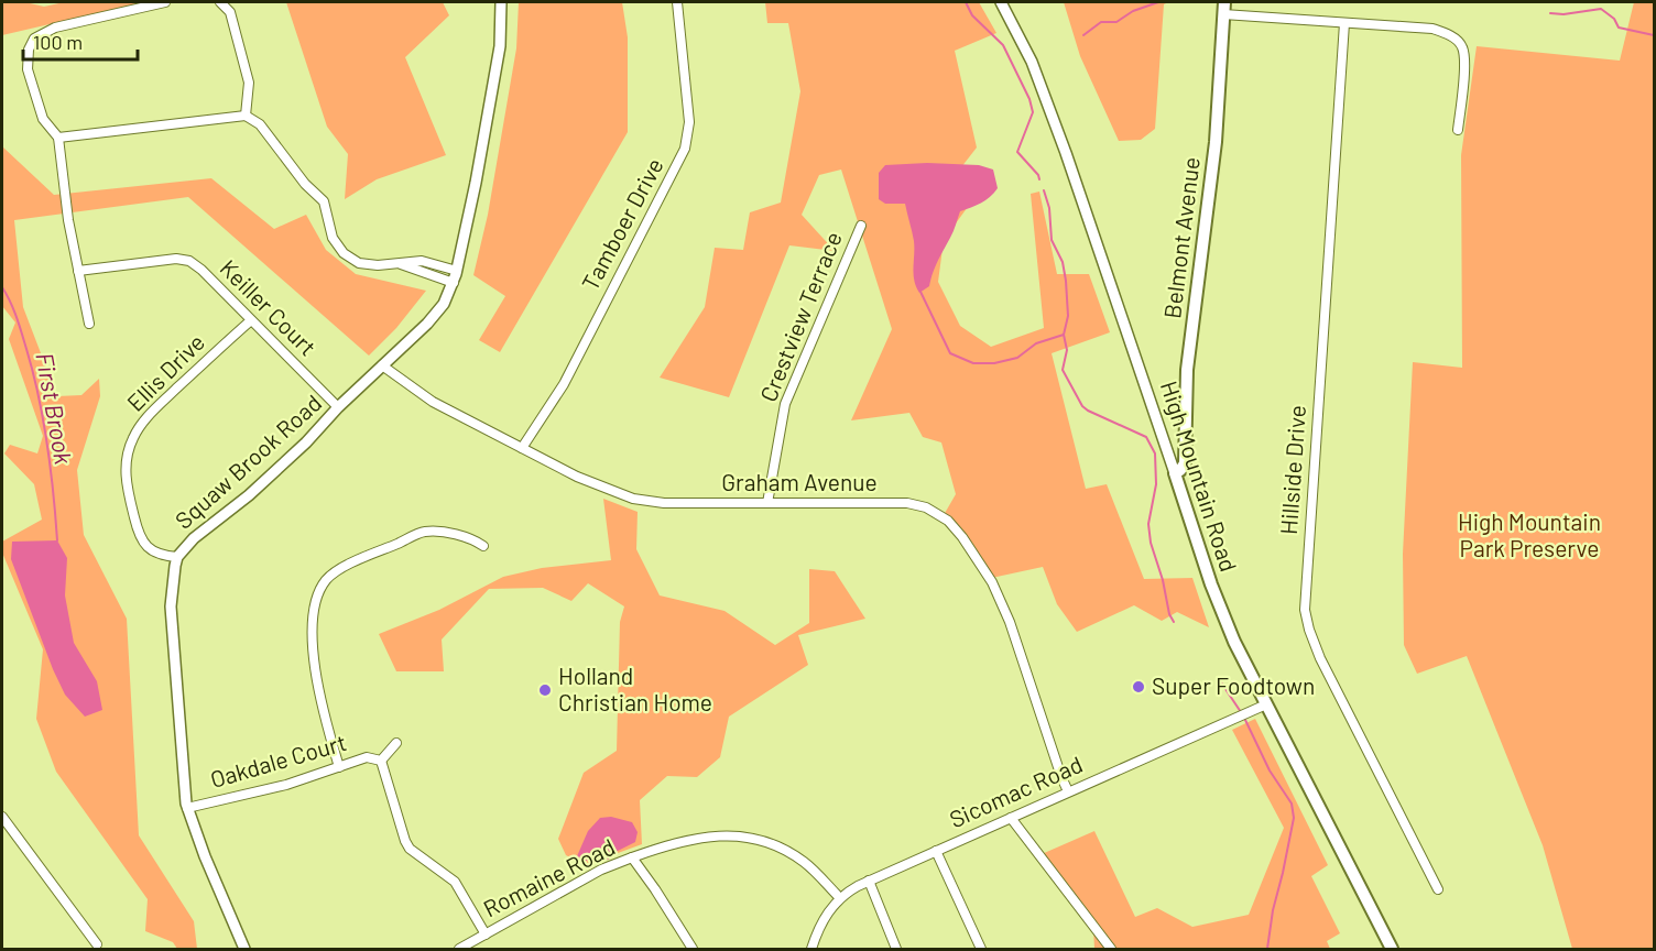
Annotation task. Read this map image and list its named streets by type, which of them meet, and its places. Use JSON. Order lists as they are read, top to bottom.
{
  "streets": {
    "main road": ["Belmont Avenue", "High Mountain Road"],
    "street": [
      "Tamboer Drive",
      "Keiller Court",
      "Crestview Terrace",
      "Ellis Drive",
      "Squaw Brook Road",
      "Hillside Drive",
      "Graham Avenue",
      "Oakdale Court",
      "Sicomac Road",
      "Romaine Road"
    ]
  },
  "crossings": [
    ["Tamboer Drive", "Graham Avenue"],
    ["Belmont Avenue", "High Mountain Road"],
    ["Keiller Court", "Ellis Drive"],
    ["Keiller Court", "Squaw Brook Road"],
    ["Crestview Terrace", "Graham Avenue"],
    ["Ellis Drive", "Squaw Brook Road"],
    ["Squaw Brook Road", "Graham Avenue"],
    ["Squaw Brook Road", "Oakdale Court"],
    ["High Mountain Road", "Sicomac Road"],
    ["Graham Avenue", "Sicomac Road"],
    ["Oakdale Court", "Romaine Road"]
  ],
  "water": ["First Brook"],
  "parks": ["High Mountain Park Preserve"],
  "places": ["Super Foodtown", "Holland Christian Home"],
  "scale_bar": "100 m"
}
